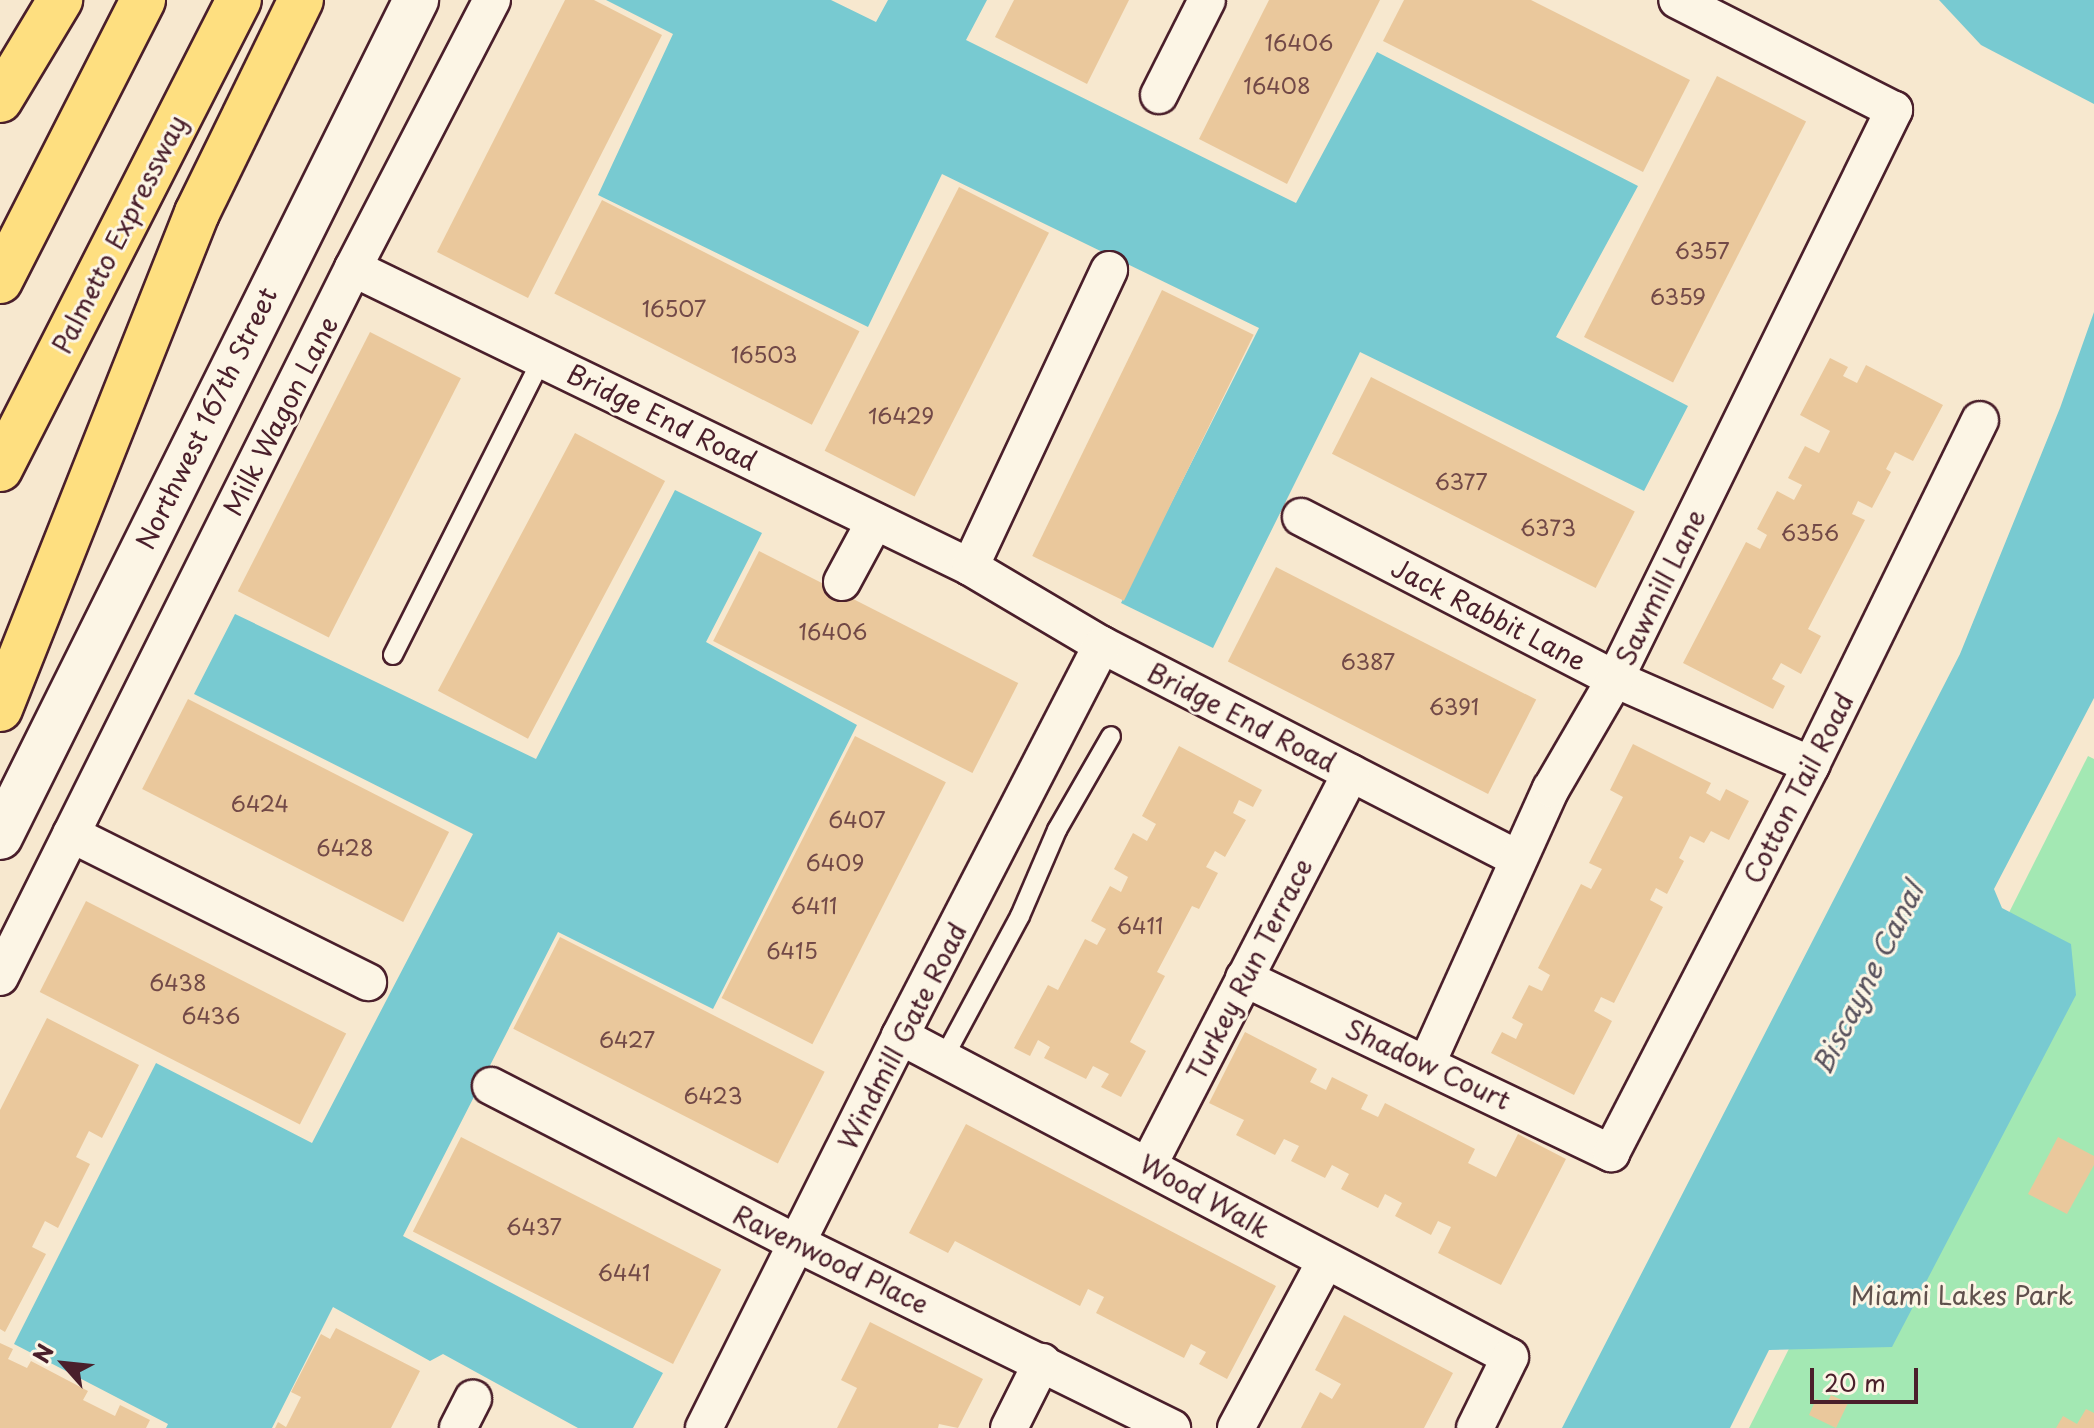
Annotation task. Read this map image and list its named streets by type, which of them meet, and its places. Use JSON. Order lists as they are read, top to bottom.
{
  "streets": {
    "highway": ["Palmetto Expressway"],
    "street": [
      "Milk Wagon Lane",
      "Bridge End Road",
      "Northwest 167th Street",
      "Sawmill Lane",
      "Jack Rabbit Lane",
      "Cotton Tail Road",
      "Turkey Run Terrace",
      "Windmill Gate Road",
      "Shadow Court",
      "Wood Walk",
      "Ravenwood Place"
    ]
  },
  "crossings": [
    ["Milk Wagon Lane", "Bridge End Road"],
    ["Bridge End Road", "Sawmill Lane"],
    ["Bridge End Road", "Turkey Run Terrace"],
    ["Bridge End Road", "Windmill Gate Road"],
    ["Sawmill Lane", "Jack Rabbit Lane"],
    ["Sawmill Lane", "Shadow Court"],
    ["Jack Rabbit Lane", "Cotton Tail Road"],
    ["Cotton Tail Road", "Shadow Court"],
    ["Turkey Run Terrace", "Shadow Court"],
    ["Turkey Run Terrace", "Wood Walk"],
    ["Windmill Gate Road", "Wood Walk"],
    ["Windmill Gate Road", "Ravenwood Place"]
  ],
  "water": ["Biscayne Canal"],
  "parks": ["Miami Lakes Park"],
  "house_numbers": [
    "16406",
    "16408",
    "6357",
    "6359",
    "16507",
    "16503",
    "16429",
    "6377",
    "6373",
    "6356",
    "16406",
    "6387",
    "6391",
    "6424",
    "6407",
    "6428",
    "6409",
    "6411",
    "6411",
    "6415",
    "6438",
    "6436",
    "6427",
    "6423",
    "6437",
    "6441"
  ],
  "scale_bar": "20 m",
  "north": "top left"
}
